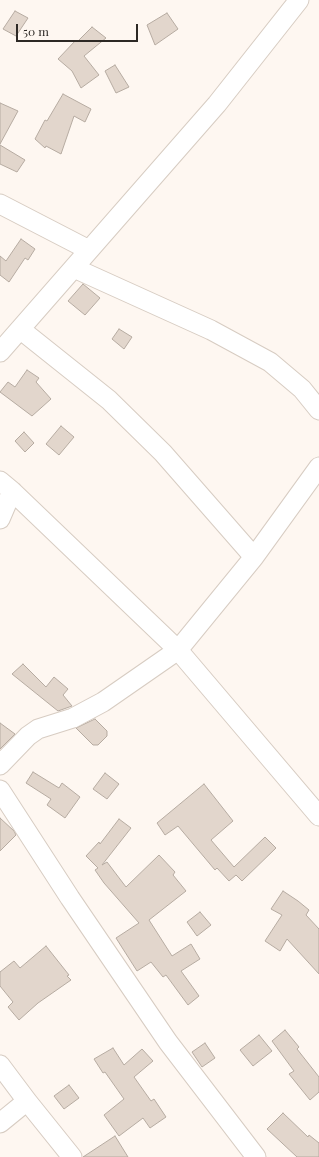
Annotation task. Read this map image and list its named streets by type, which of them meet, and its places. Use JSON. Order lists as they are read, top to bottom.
{
  "scale_bar": "50 m"
}
